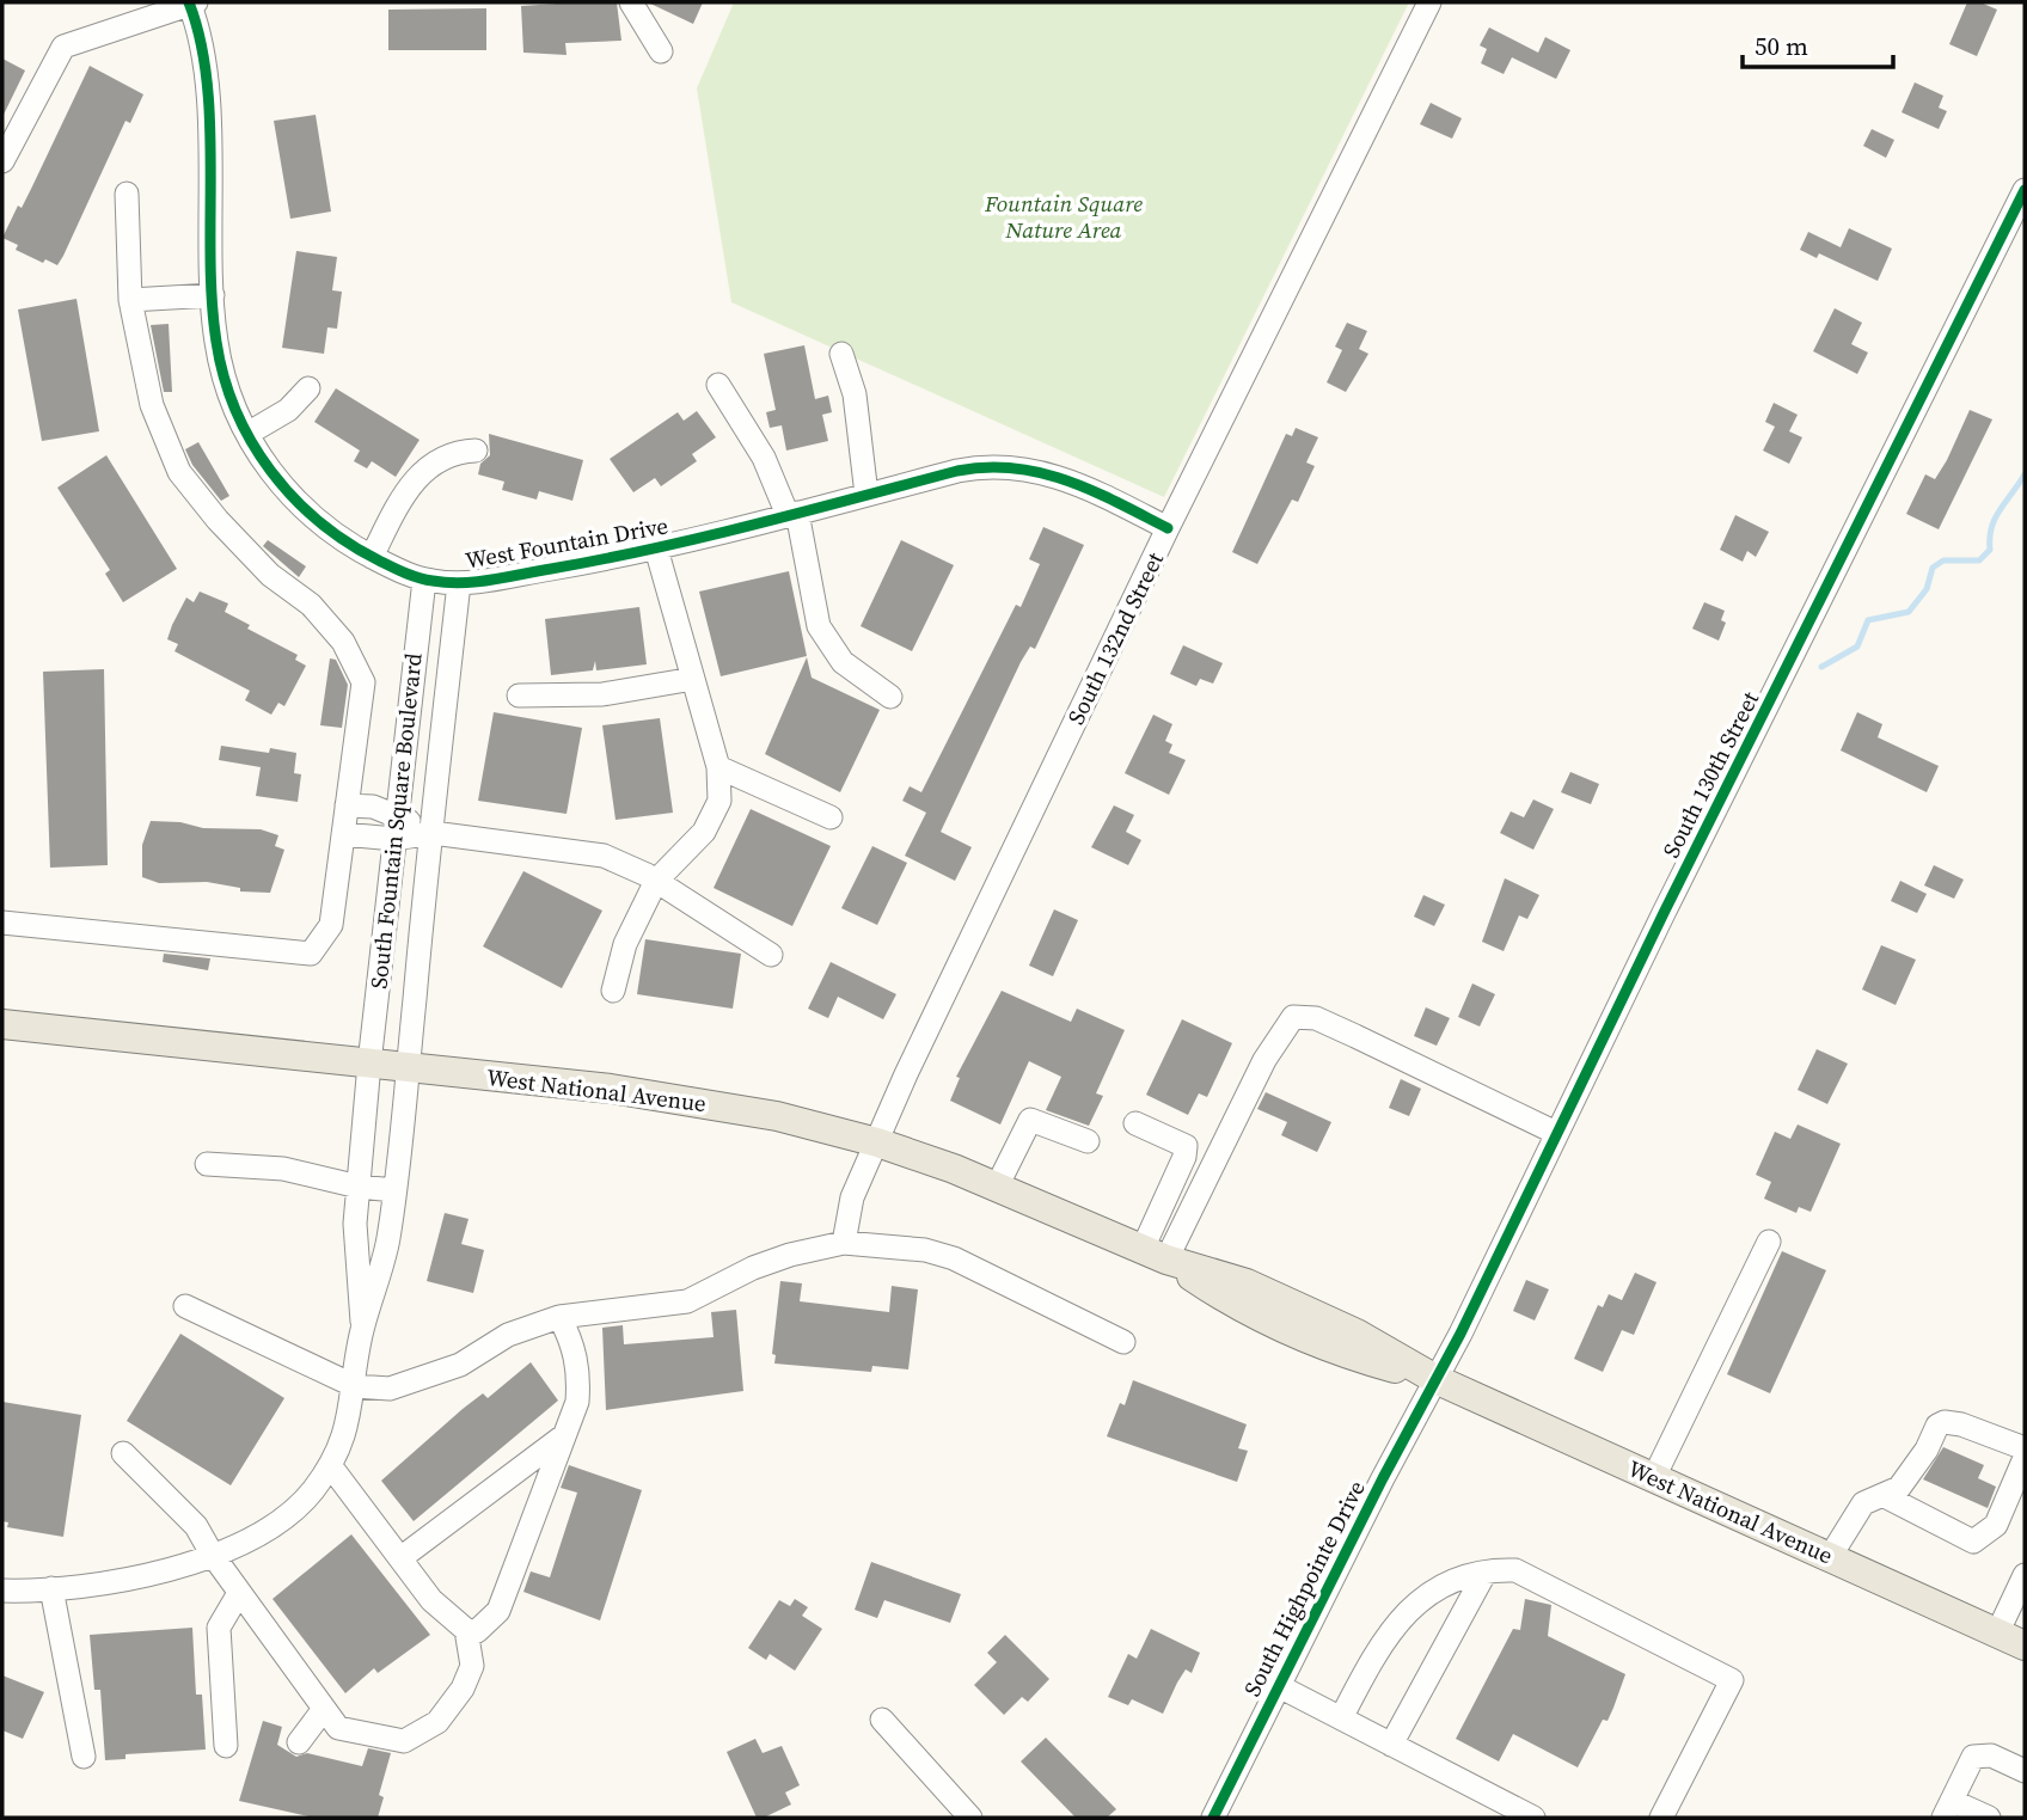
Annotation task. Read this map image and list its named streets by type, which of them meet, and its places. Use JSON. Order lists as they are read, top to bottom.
{
  "streets": {
    "main road": ["West National Avenue"],
    "street": [
      "West Fountain Drive",
      "South 132nd Street",
      "South 130th Street",
      "South Fountain Square Boulevard",
      "South Highpointe Drive"
    ]
  },
  "crossings": [
    ["West Fountain Drive", "South 132nd Street"],
    ["West Fountain Drive", "South Fountain Square Boulevard"],
    ["South 132nd Street", "West National Avenue"],
    ["South 130th Street", "West National Avenue"],
    ["South 130th Street", "South Highpointe Drive"],
    ["South Fountain Square Boulevard", "West National Avenue"],
    ["West National Avenue", "South Highpointe Drive"]
  ],
  "parks": ["Fountain Square Nature Area"],
  "scale_bar": "50 m"
}
